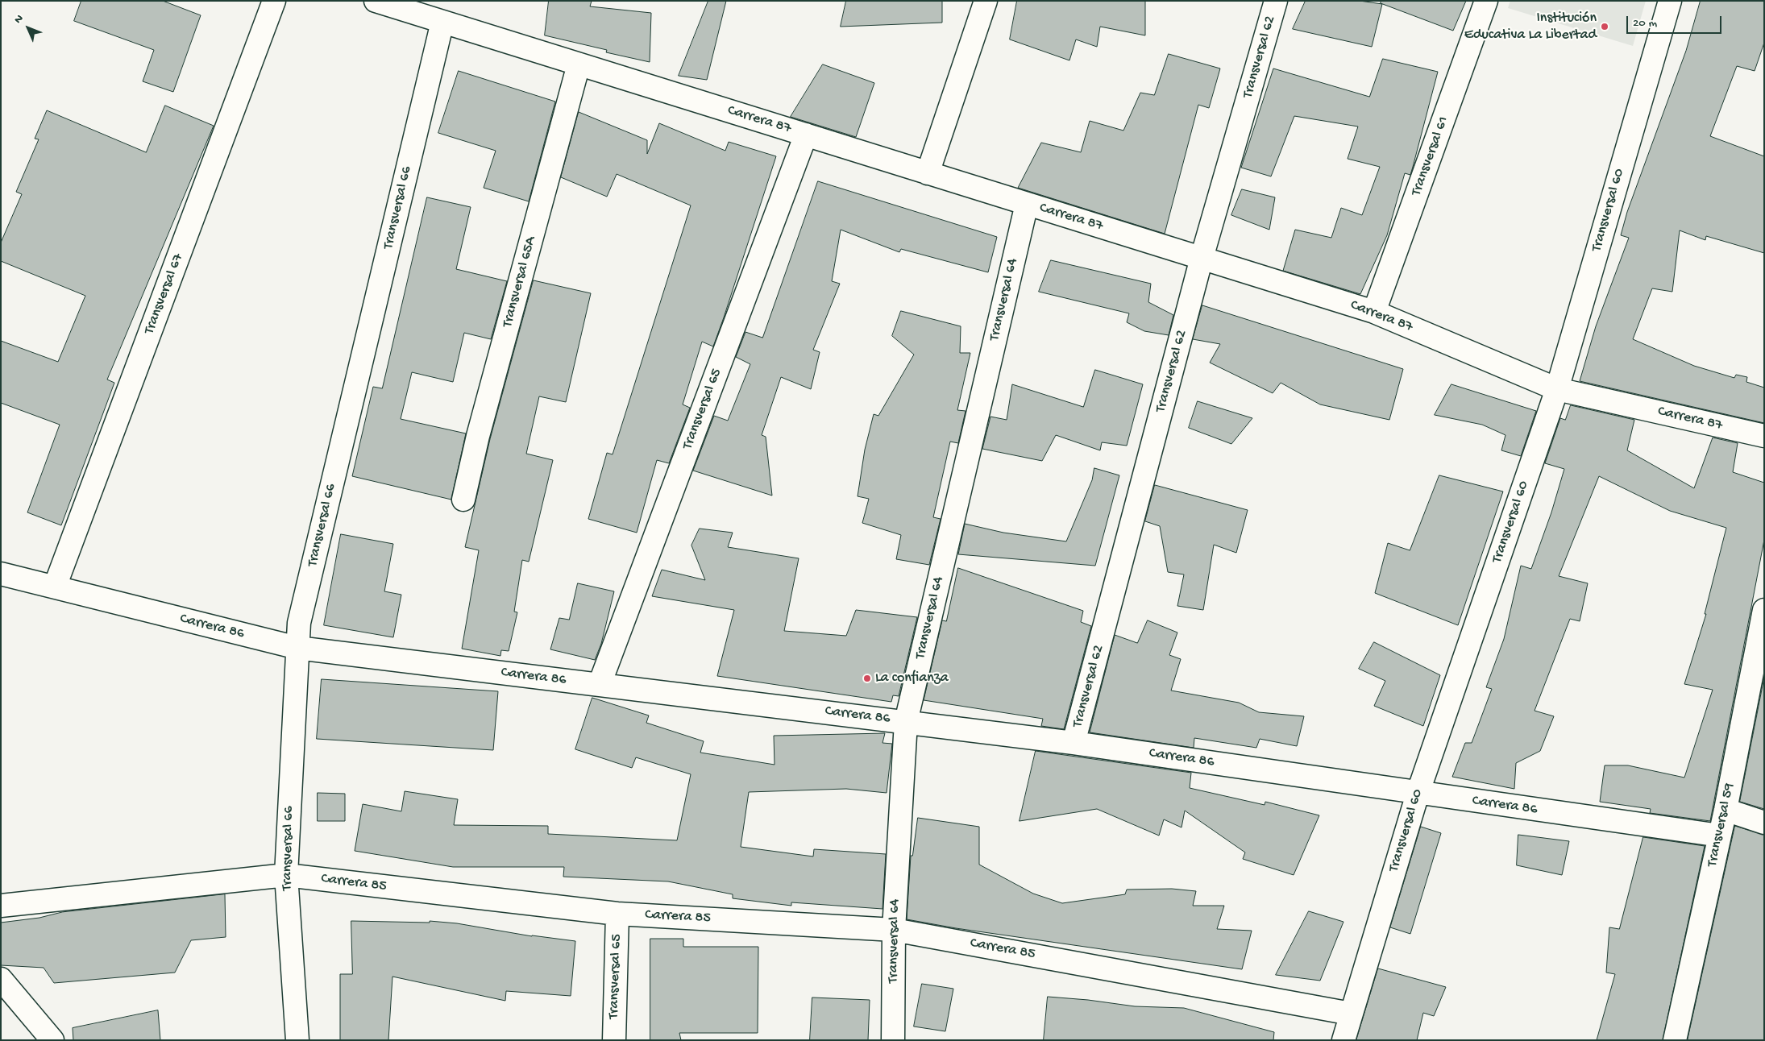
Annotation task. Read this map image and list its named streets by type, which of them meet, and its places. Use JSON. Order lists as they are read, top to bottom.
{
  "streets": {
    "street": [
      "Transversal 62",
      "Carrera 87",
      "Transversal 61",
      "Transversal 66",
      "Transversal 60",
      "Transversal 65A",
      "Transversal 67",
      "Transversal 64",
      "Transversal 65",
      "Carrera 86",
      "Transversal 59",
      "Carrera 85"
    ]
  },
  "crossings": [
    ["Transversal 62", "Carrera 87"],
    ["Transversal 62", "Carrera 86"],
    ["Carrera 87", "Transversal 61"],
    ["Carrera 87", "Transversal 66"],
    ["Carrera 87", "Transversal 60"],
    ["Carrera 87", "Transversal 65A"],
    ["Carrera 87", "Transversal 64"],
    ["Carrera 87", "Transversal 65"],
    ["Transversal 66", "Carrera 86"],
    ["Transversal 66", "Carrera 85"],
    ["Transversal 60", "Carrera 86"],
    ["Transversal 60", "Carrera 85"],
    ["Transversal 67", "Carrera 86"],
    ["Transversal 64", "Carrera 86"],
    ["Transversal 64", "Carrera 85"],
    ["Transversal 65", "Carrera 86"],
    ["Transversal 65", "Carrera 85"],
    ["Carrera 86", "Transversal 59"]
  ],
  "places": ["Institución Educativa La Libertad", "La confianza"],
  "scale_bar": "20 m",
  "north": "top left"
}
